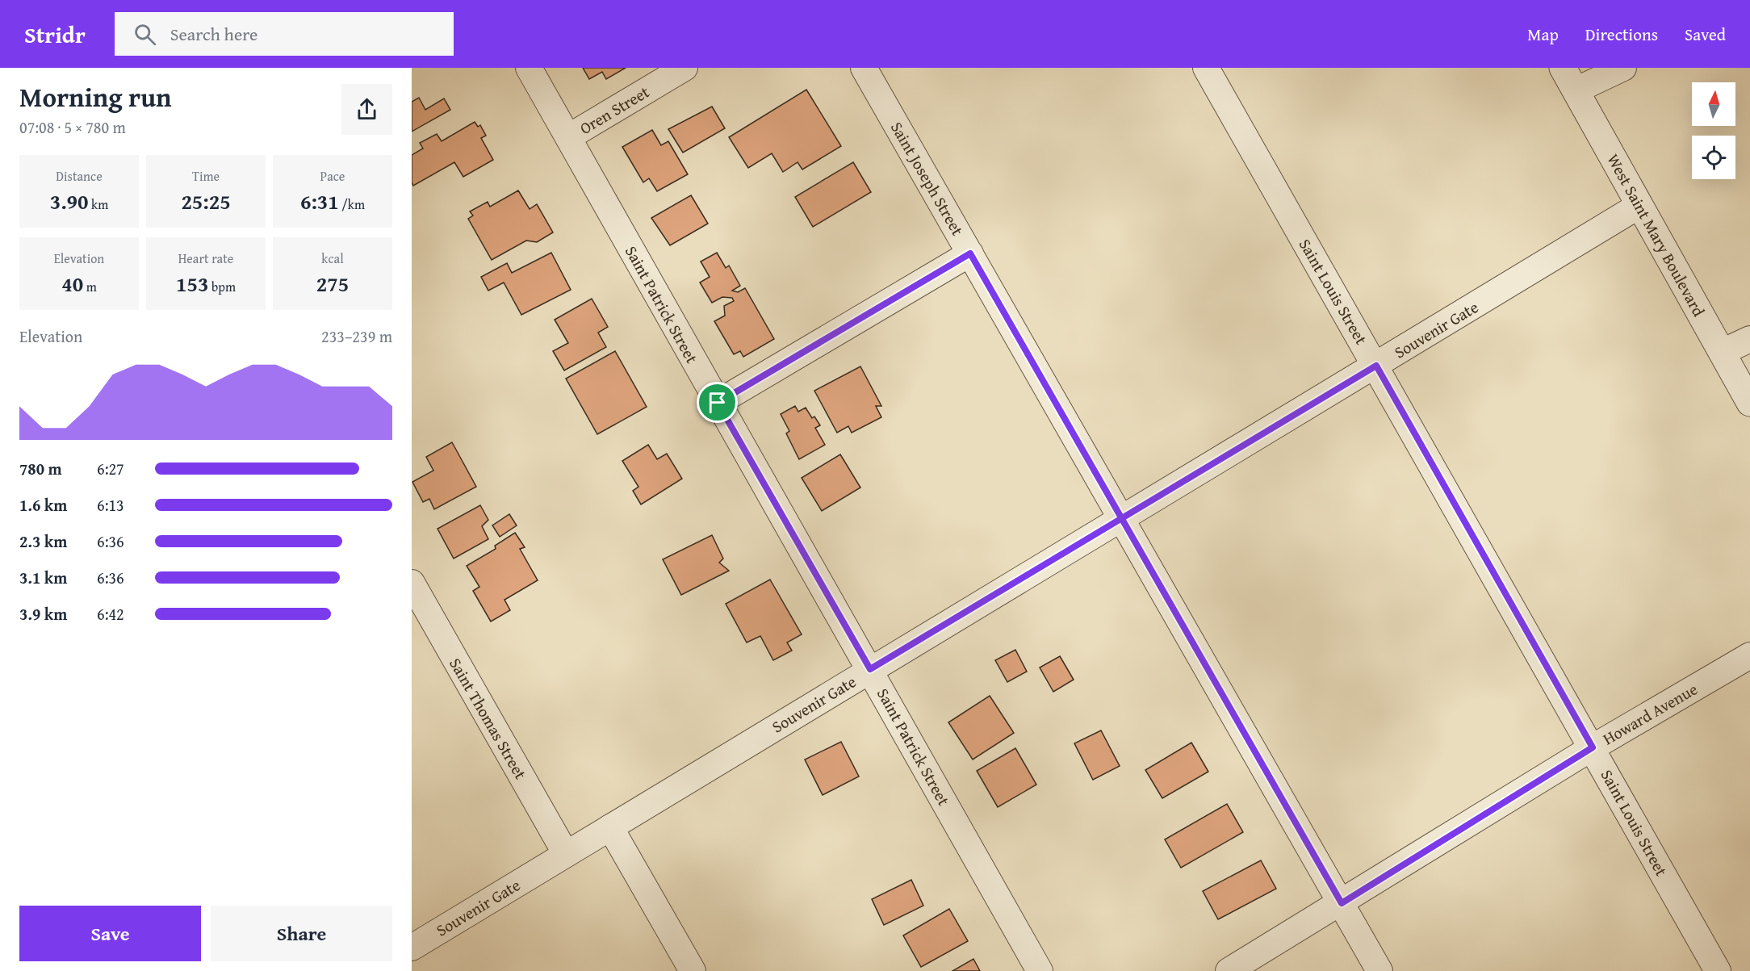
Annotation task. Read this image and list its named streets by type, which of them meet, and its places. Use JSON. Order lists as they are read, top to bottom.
{
  "streets": {
    "street": [
      "Oren Street",
      "Saint Joseph Street",
      "West Saint Mary Boulevard",
      "Saint Louis Street",
      "Saint Patrick Street",
      "Souvenir Gate",
      "Howard Avenue",
      "Saint Thomas Street"
    ]
  },
  "crossings": [
    ["Oren Street", "Saint Patrick Street"],
    ["Saint Joseph Street", "Souvenir Gate"],
    ["Saint Joseph Street", "Howard Avenue"],
    ["West Saint Mary Boulevard", "Souvenir Gate"],
    ["Saint Louis Street", "Souvenir Gate"],
    ["Saint Louis Street", "Howard Avenue"],
    ["Saint Patrick Street", "Souvenir Gate"],
    ["Souvenir Gate", "Saint Thomas Street"]
  ],
  "north": "top",
  "page": {
    "header": "Stridr",
    "search": "Search here",
    "nav": ["Map", "Directions", "Saved"],
    "heading": ["Morning run", "07:08 · 5 × 780 m"],
    "stats": [
      ["Distance", "3.90 km"],
      ["Time", "25:25"],
      ["Pace", "6:31 /km"],
      ["Elevation", "40 m"],
      ["Heart rate", "153 bpm"],
      ["kcal", "275"]
    ],
    "chart": ["Elevation", "233–239 m"],
    "list": [
      {
        "name": "780 m",
        "note": "6:27"
      },
      {
        "name": "1.6 km",
        "note": "6:13"
      },
      {
        "name": "2.3 km",
        "note": "6:36"
      },
      {
        "name": "3.1 km",
        "note": "6:36"
      },
      {
        "name": "3.9 km",
        "note": "6:42"
      }
    ],
    "buttons": ["Save", "Share"]
  }
}
